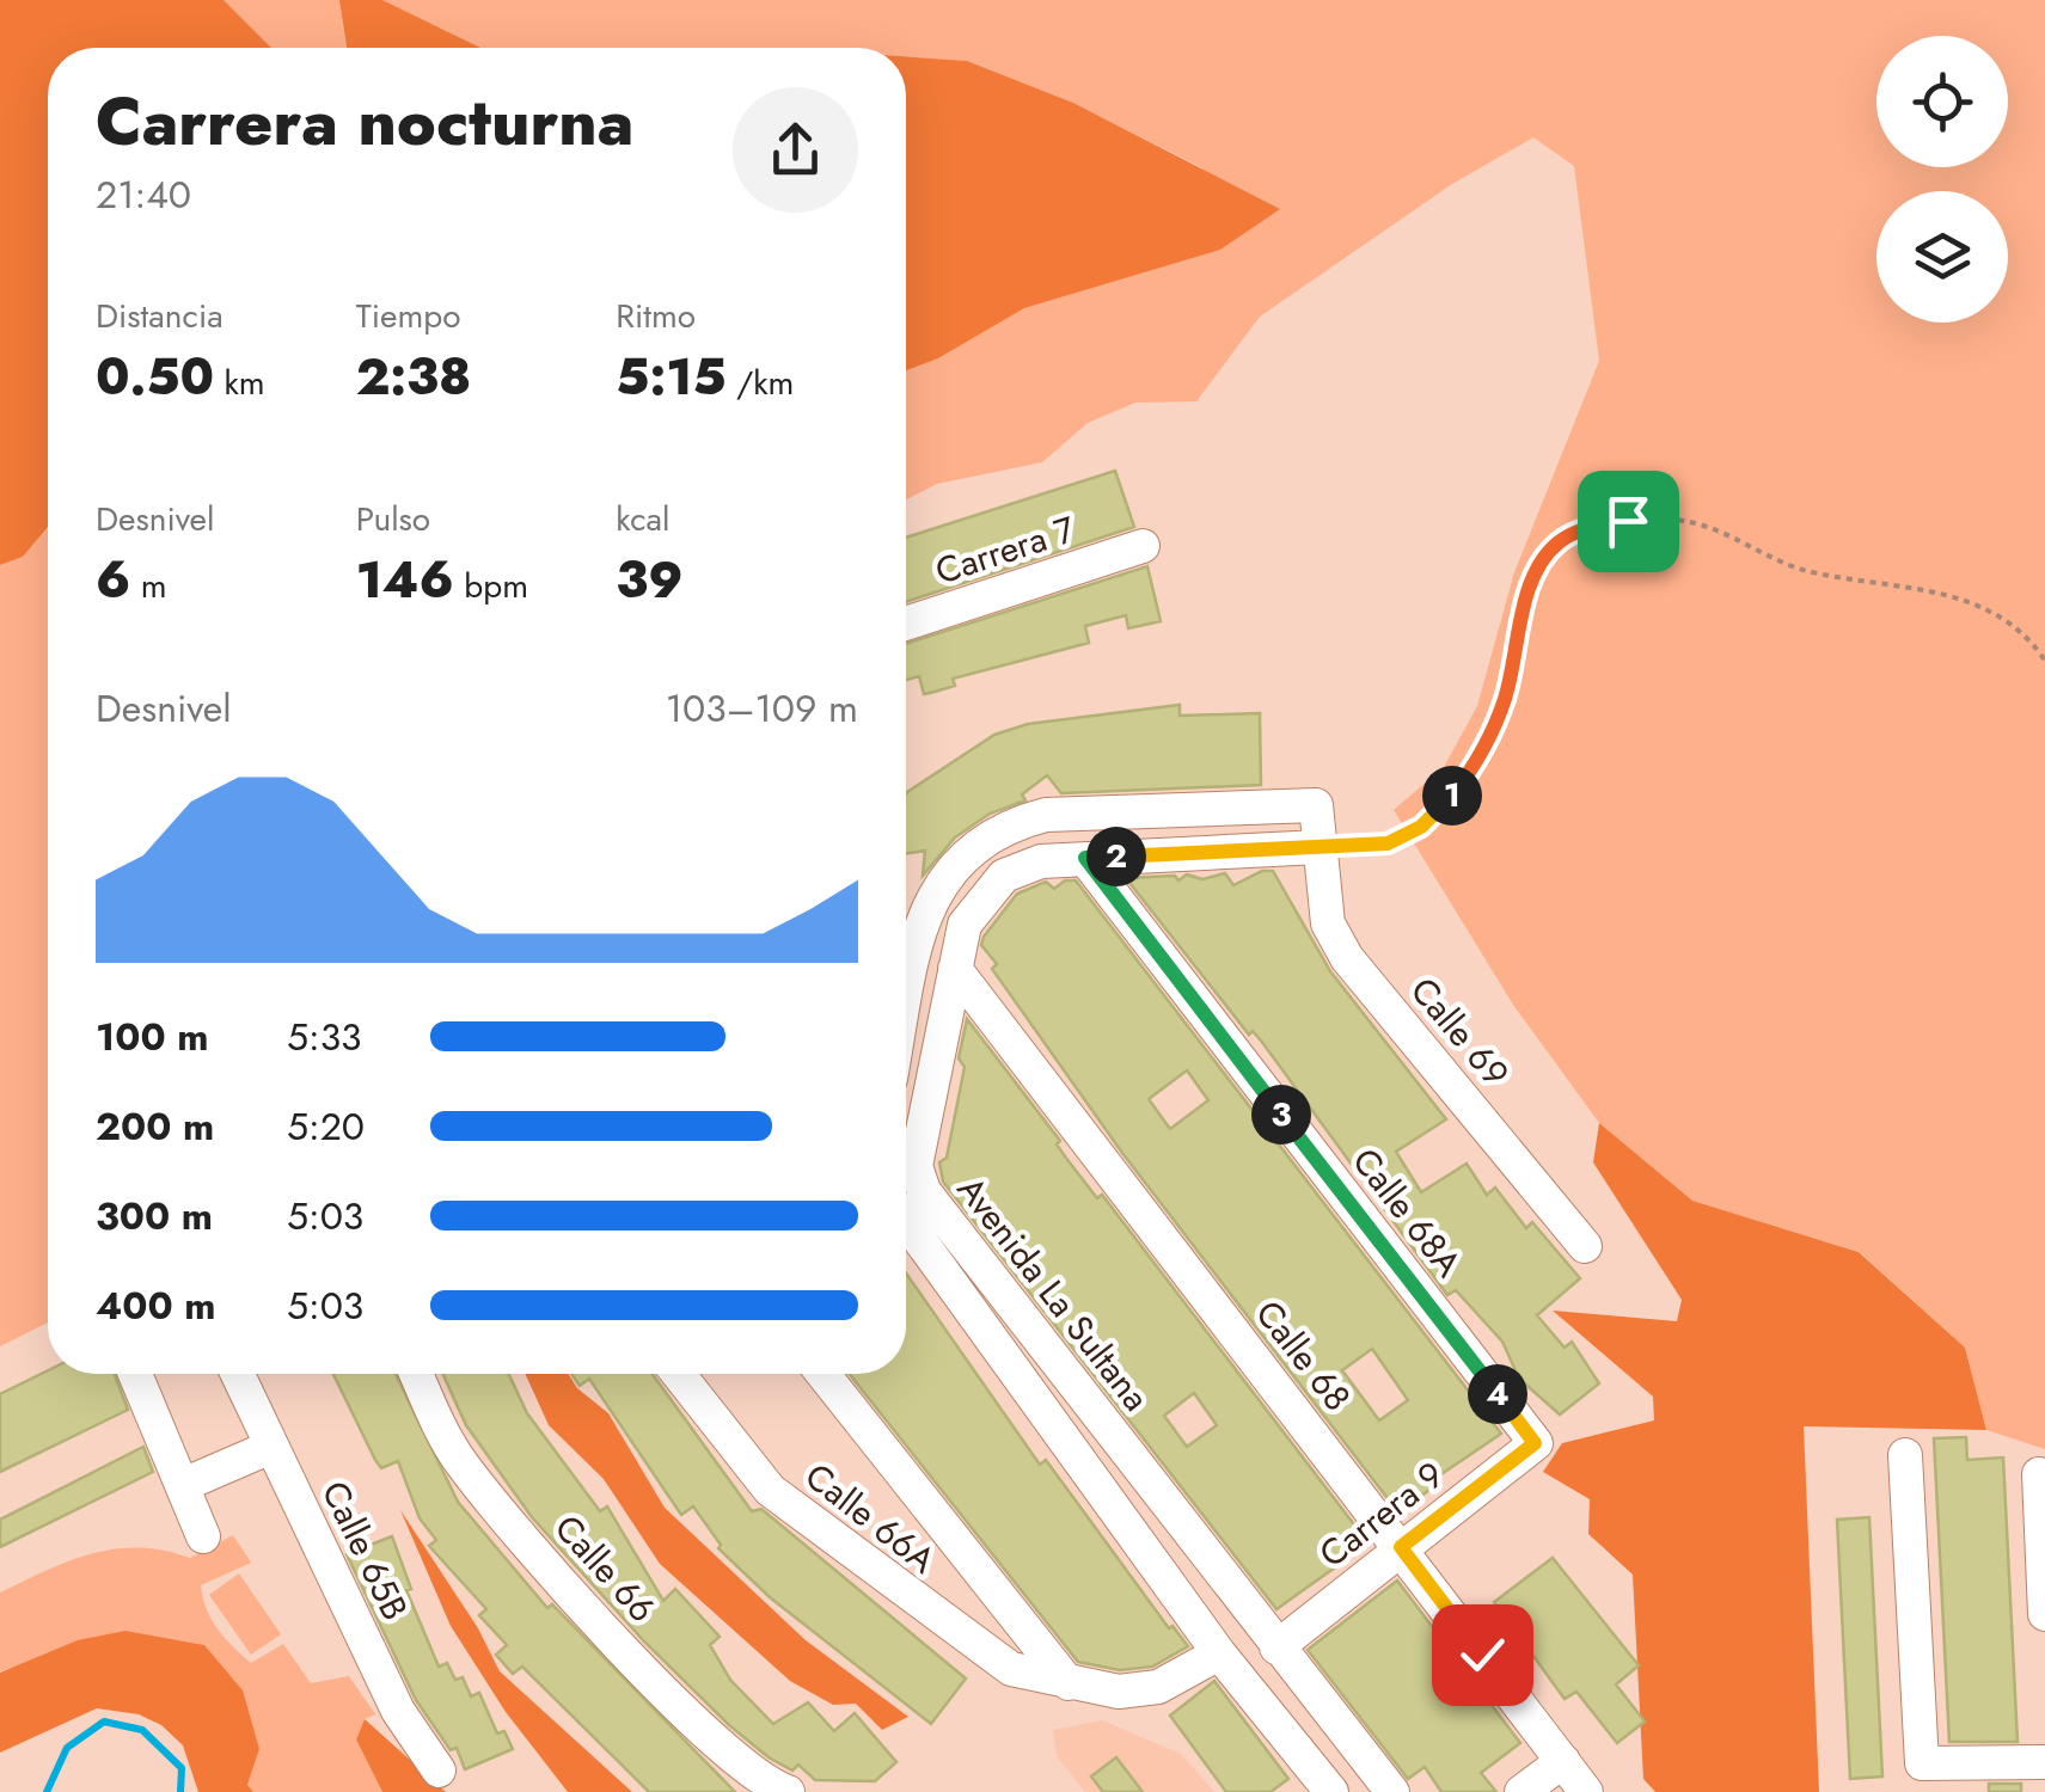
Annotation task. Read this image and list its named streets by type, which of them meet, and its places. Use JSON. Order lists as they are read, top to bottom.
{
  "streets": {
    "street": [
      "Carrera 7",
      "Calle 69",
      "Calle 68A",
      "Avenida La Sultana",
      "Calle 68",
      "Carrera 9",
      "Calle 66A",
      "Calle 65B",
      "Calle 66"
    ]
  },
  "crossings": [
    ["Calle 69", "Avenida La Sultana"],
    ["Calle 68A", "Avenida La Sultana"],
    ["Calle 68A", "Carrera 9"],
    ["Avenida La Sultana", "Calle 68"],
    ["Avenida La Sultana", "Carrera 9"],
    ["Avenida La Sultana", "Calle 66A"],
    ["Calle 68", "Carrera 9"]
  ],
  "page": {
    "heading": ["Carrera nocturna", "21:40"],
    "stats": [
      ["Distancia", "0.50 km"],
      ["Tiempo", "2:38"],
      ["Ritmo", "5:15 /km"],
      ["Desnivel", "6 m"],
      ["Pulso", "146 bpm"],
      ["kcal", "39"]
    ],
    "chart": ["Desnivel", "103–109 m"],
    "pins": [
      "1",
      "2",
      "3",
      "4"
    ],
    "list": [
      {
        "name": "100 m",
        "note": "5:33"
      },
      {
        "name": "200 m",
        "note": "5:20"
      },
      {
        "name": "300 m",
        "note": "5:03"
      },
      {
        "name": "400 m",
        "note": "5:03"
      }
    ]
  }
}
